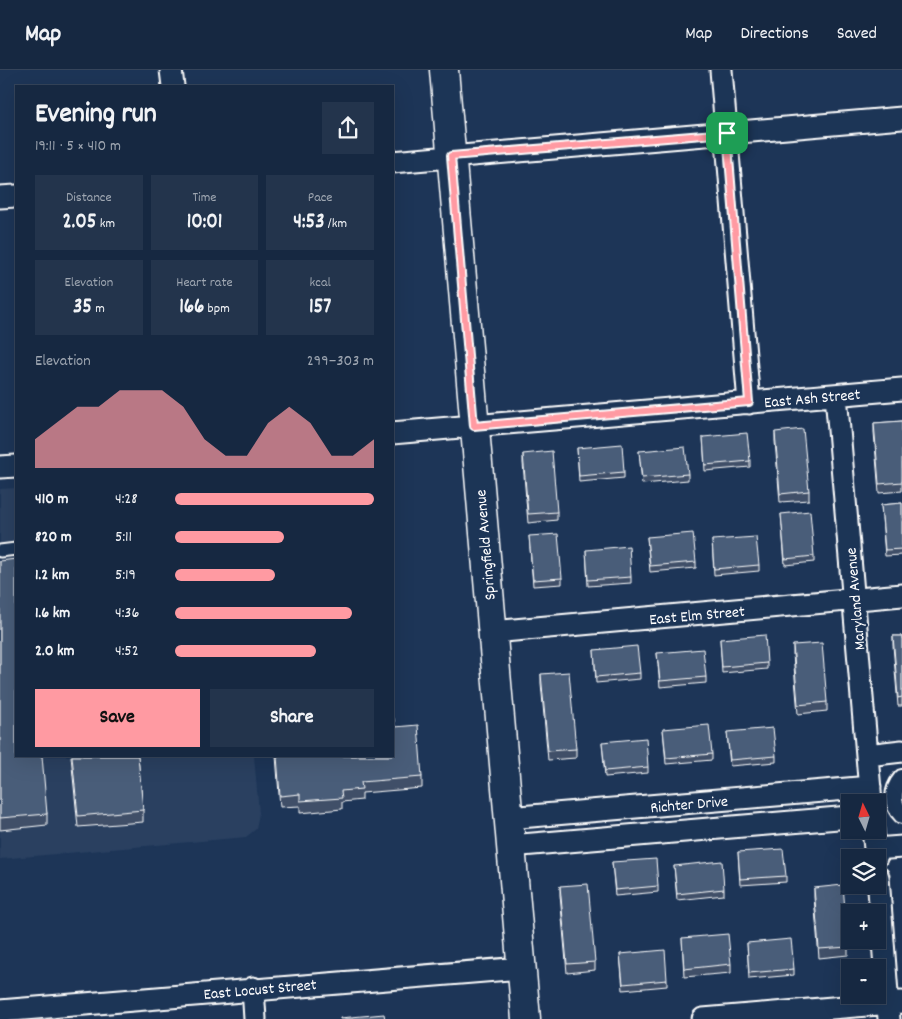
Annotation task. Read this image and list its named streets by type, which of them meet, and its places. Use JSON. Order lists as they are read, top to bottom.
{
  "streets": {
    "main road": ["Springfield Avenue"],
    "street": [
      "East Ash Street",
      "Maryland Avenue",
      "East Elm Street",
      "Richter Drive",
      "East Locust Street"
    ]
  },
  "crossings": [
    ["East Ash Street", "Springfield Avenue"],
    ["East Ash Street", "Maryland Avenue"],
    ["Springfield Avenue", "East Elm Street"],
    ["Springfield Avenue", "Richter Drive"],
    ["Springfield Avenue", "East Locust Street"],
    ["Maryland Avenue", "East Elm Street"]
  ],
  "north": "top",
  "page": {
    "header": "Map",
    "nav": ["Map", "Directions", "Saved"],
    "heading": ["Evening run", "19:11 · 5 × 410 m"],
    "stats": [
      ["Distance", "2.05 km"],
      ["Time", "10:01"],
      ["Pace", "4:53 /km"],
      ["Elevation", "35 m"],
      ["Heart rate", "166 bpm"],
      ["kcal", "157"]
    ],
    "chart": ["Elevation", "299–303 m"],
    "list": [
      {
        "name": "410 m",
        "note": "4:28"
      },
      {
        "name": "820 m",
        "note": "5:11"
      },
      {
        "name": "1.2 km",
        "note": "5:19"
      },
      {
        "name": "1.6 km",
        "note": "4:36"
      },
      {
        "name": "2.0 km",
        "note": "4:52"
      }
    ],
    "buttons": ["Save", "Share"],
    "map_buttons": ["+", "−"]
  }
}
